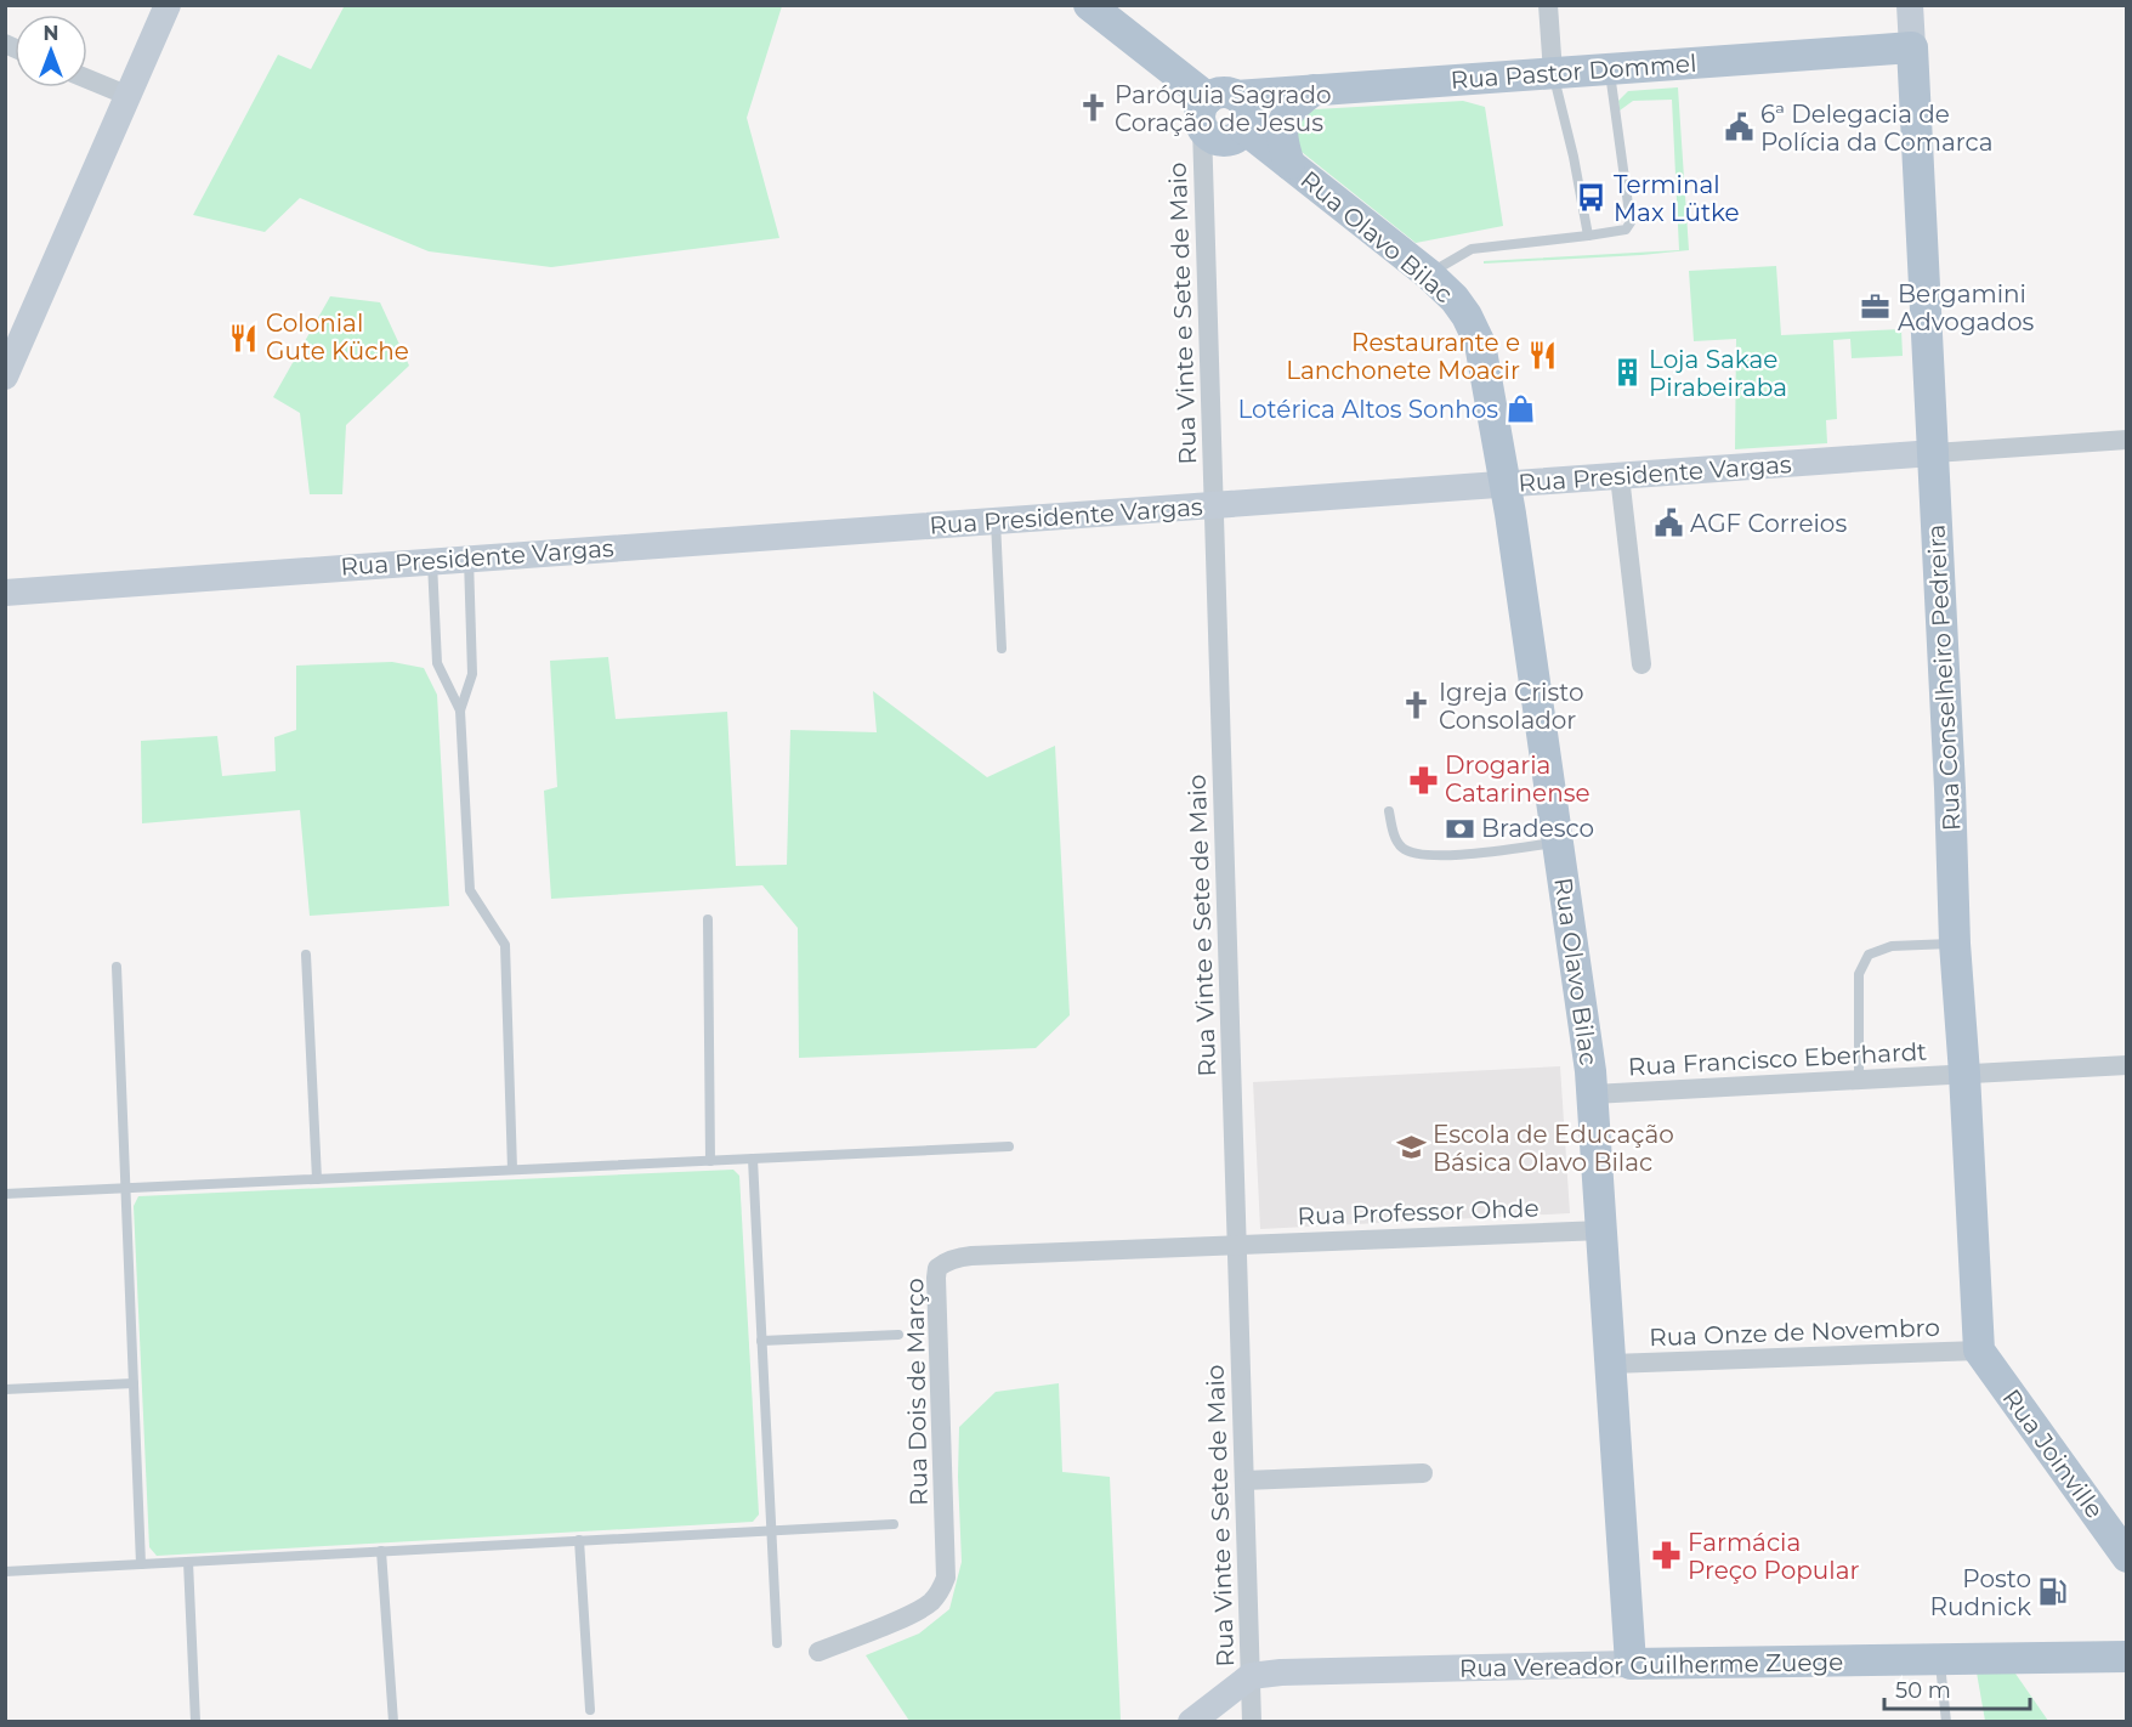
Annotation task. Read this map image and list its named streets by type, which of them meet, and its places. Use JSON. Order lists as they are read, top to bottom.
{
  "streets": {
    "main road": [
      "Rua Pastor Dommel",
      "Rua Olavo Bilac",
      "Rua Conselheiro Pedreira",
      "Rua Joinville",
      "Rua Vereador Guilherme Zuege"
    ],
    "street": [
      "Rua Vinte e Sete de Maio",
      "Rua Presidente Vargas",
      "Rua Francisco Eberhardt",
      "Rua Professor Ohde",
      "Rua Onze de Novembro",
      "Rua Dois de Março"
    ]
  },
  "crossings": [
    ["Rua Pastor Dommel", "Rua Vinte e Sete de Maio"],
    ["Rua Pastor Dommel", "Rua Conselheiro Pedreira"],
    ["Rua Olavo Bilac", "Rua Presidente Vargas"],
    ["Rua Olavo Bilac", "Rua Francisco Eberhardt"],
    ["Rua Olavo Bilac", "Rua Professor Ohde"],
    ["Rua Olavo Bilac", "Rua Onze de Novembro"],
    ["Rua Olavo Bilac", "Rua Vereador Guilherme Zuege"],
    ["Rua Vinte e Sete de Maio", "Rua Presidente Vargas"],
    ["Rua Vinte e Sete de Maio", "Rua Professor Ohde"],
    ["Rua Vinte e Sete de Maio", "Rua Dois de Março"],
    ["Rua Vinte e Sete de Maio", "Rua Vereador Guilherme Zuege"],
    ["Rua Presidente Vargas", "Rua Conselheiro Pedreira"],
    ["Rua Conselheiro Pedreira", "Rua Francisco Eberhardt"],
    ["Rua Conselheiro Pedreira", "Rua Onze de Novembro"],
    ["Rua Conselheiro Pedreira", "Rua Joinville"],
    ["Rua Professor Ohde", "Rua Dois de Março"],
    ["Rua Onze de Novembro", "Rua Joinville"]
  ],
  "places": {
    "church": ["Paróquia Sagrado Coração de Jesus", "Igreja Cristo Consolador"],
    "public building": ["6ª Delegacia de Polícia da Comarca", "AGF Correios"],
    "bus stop": ["Terminal Max Lütke"],
    "office": ["Bergamini Advogados"],
    "restaurant": ["Colonial Gute Küche", "Restaurante e Lanchonete Moacir"],
    "building": ["Loja Sakae Pirabeiraba"],
    "shop": ["Lotérica Altos Sonhos"],
    "pharmacy": ["Drogaria Catarinense", "Farmácia Preço Popular"],
    "bank": ["Bradesco"],
    "school or university": ["Escola de Educação Básica Olavo Bilac"],
    "fuel station": ["Posto Rudnick"]
  },
  "scale_bar": "50 m",
  "north": "top"
}
